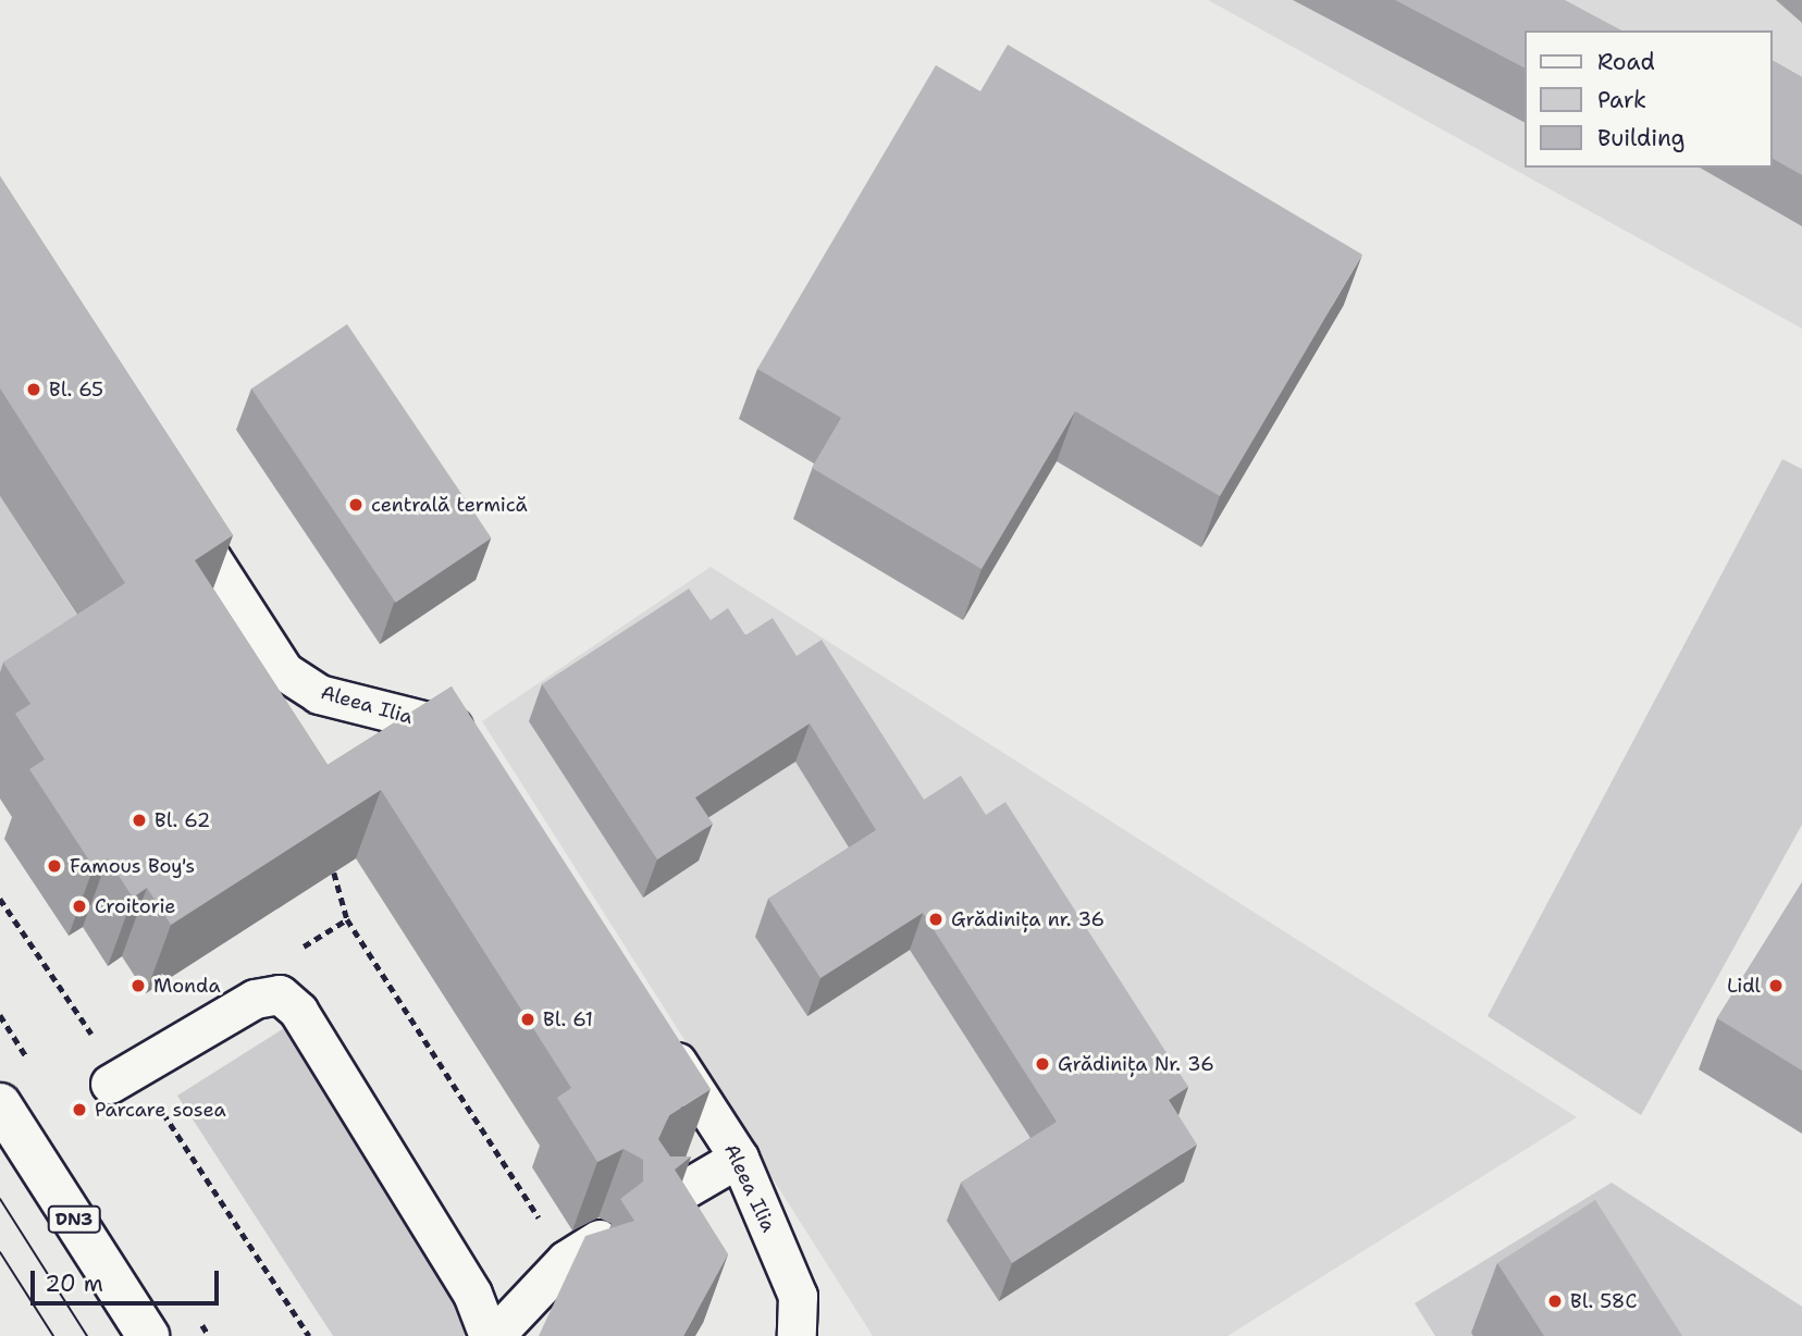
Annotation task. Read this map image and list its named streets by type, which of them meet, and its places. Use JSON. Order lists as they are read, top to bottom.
{
  "streets": {
    "main road": ["DN3"],
    "lane": ["Aleea Ilia"]
  },
  "places": [
    "Bl. 65",
    "centrală termică",
    "Bl. 62",
    "Famous Boy's",
    "Croitorie",
    "Grădinița nr. 36",
    "Monda",
    "Lidl",
    "Bl. 61",
    "Grădinița Nr. 36",
    "Parcare sosea",
    "Bl. 58C"
  ],
  "legend": ["Road", "Park", "Building"],
  "scale_bar": "20 m"
}
